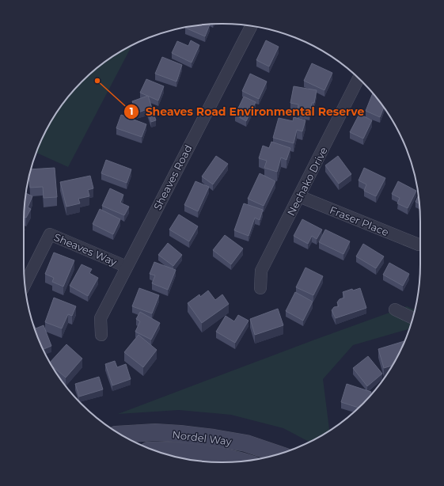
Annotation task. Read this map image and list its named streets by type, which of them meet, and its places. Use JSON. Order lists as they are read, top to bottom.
{
  "streets": {
    "main road": ["Nordel Way"],
    "street": [
      "Sheaves Road",
      "Nechako Drive",
      "Fraser Place",
      "Sheaves Way"
    ]
  },
  "crossings": [
    ["Sheaves Road", "Sheaves Way"],
    ["Nechako Drive", "Fraser Place"]
  ],
  "places": ["Sheaves Road Environmental Reserve"]
}
